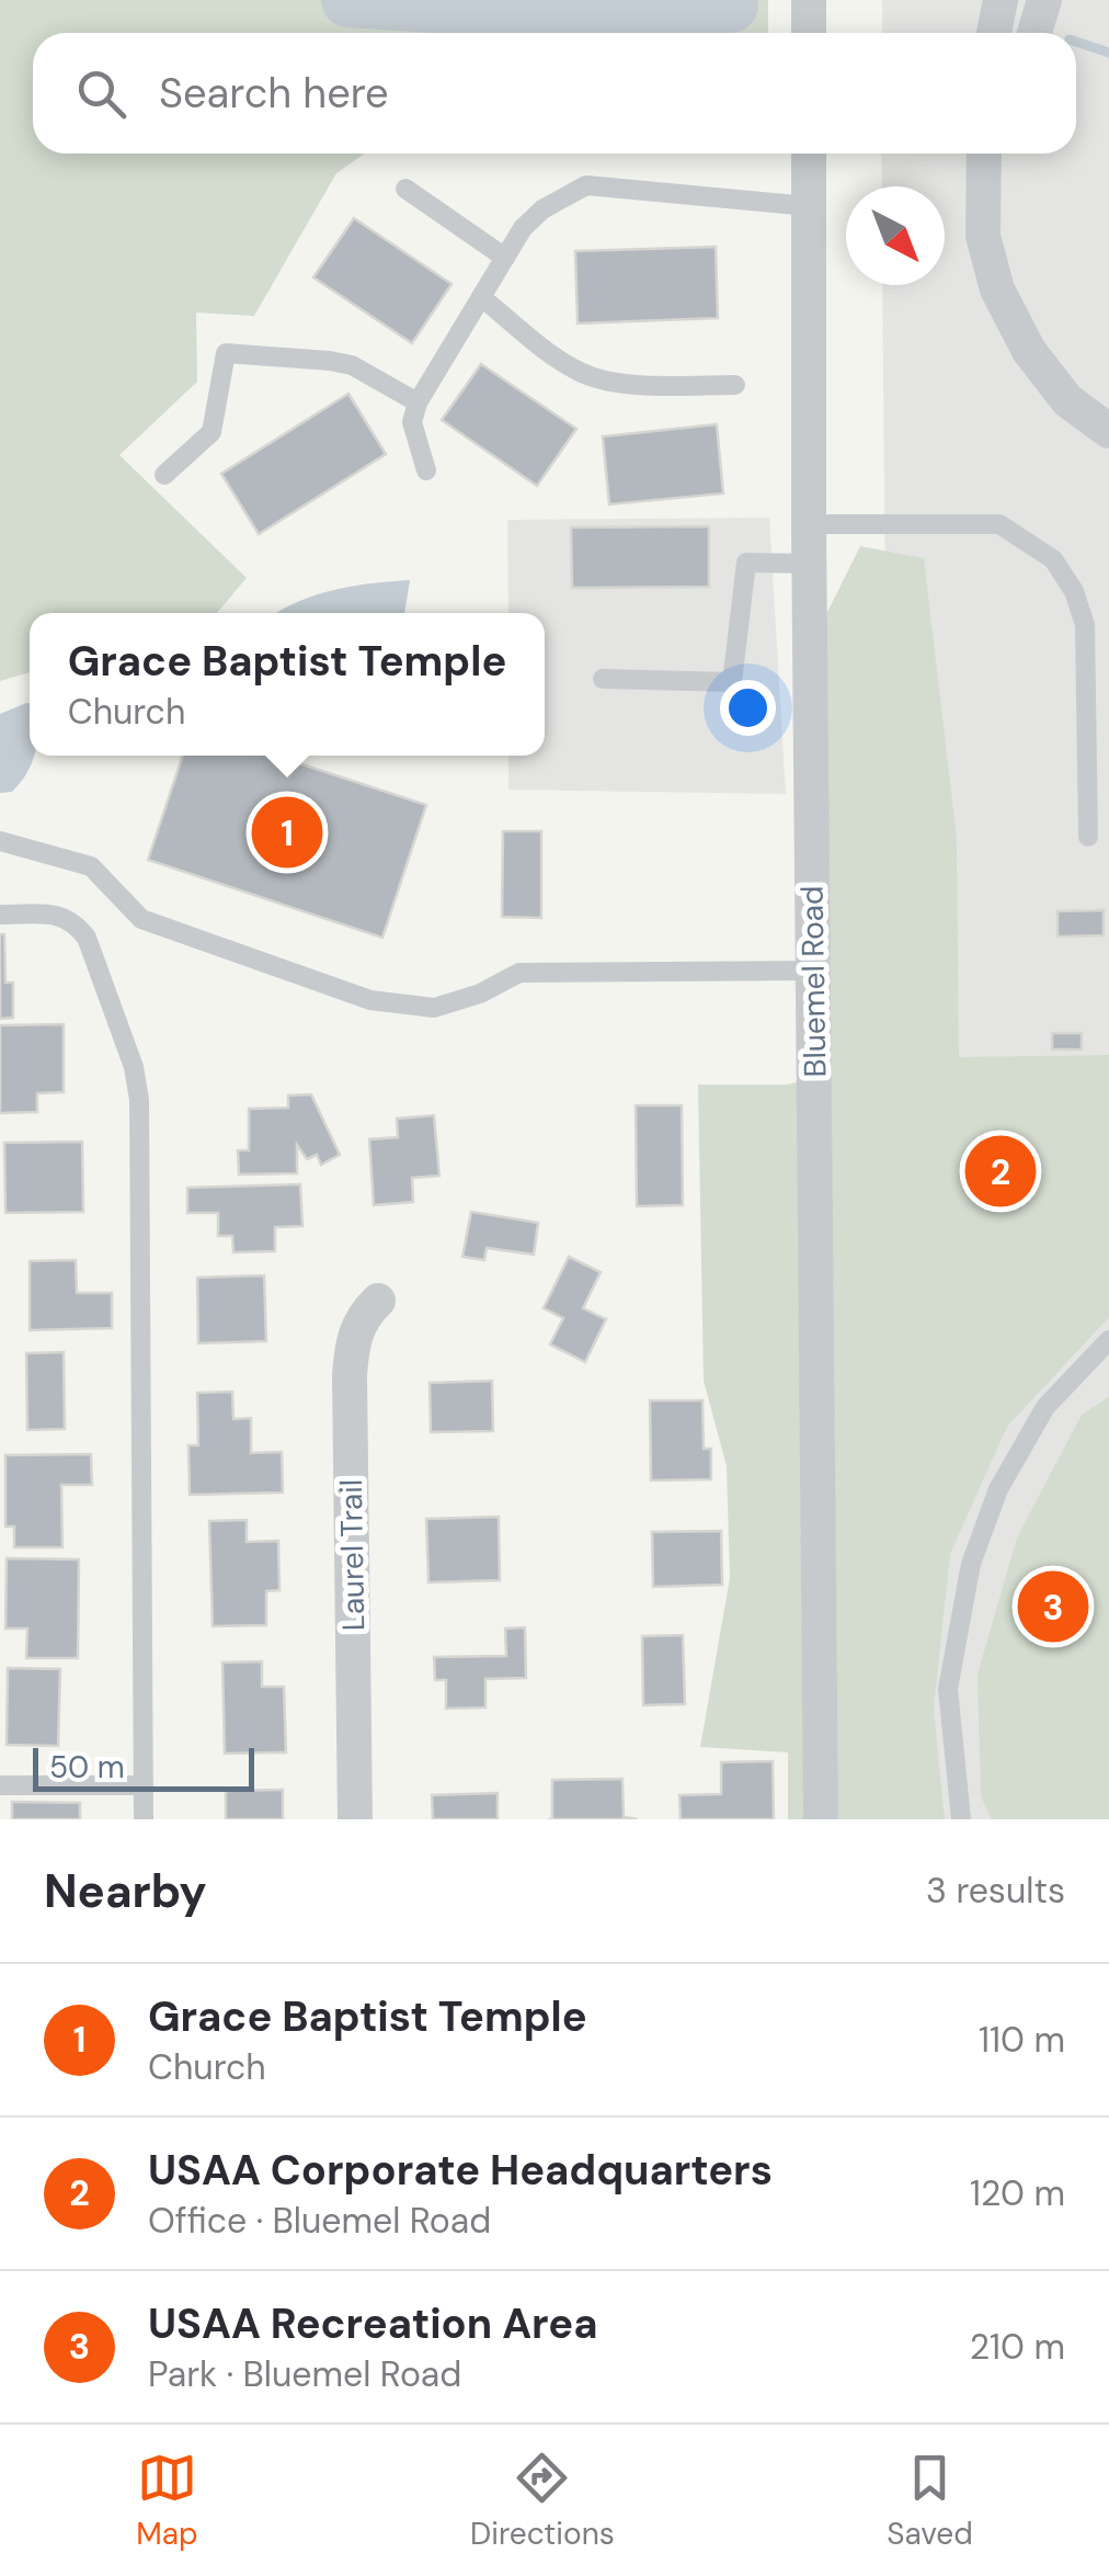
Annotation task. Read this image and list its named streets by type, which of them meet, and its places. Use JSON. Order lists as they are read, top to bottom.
{
  "streets": {
    "street": ["Bluemel Road", "Laurel Trail"]
  },
  "scale_bar": "50 m",
  "north": "bottom right",
  "page": {
    "search": "Search here",
    "popup": ["Grace Baptist Temple", "Church"],
    "pins": ["1", "2", "3"],
    "scale": "50 m",
    "heading": ["Nearby", "3 results"],
    "list": [
      {
        "mark": "1",
        "name": "Grace Baptist Temple",
        "note": "Church",
        "value": "110 m"
      },
      {
        "mark": "2",
        "name": "USAA Corporate Headquarters",
        "note": "Office · Bluemel Road",
        "value": "120 m"
      },
      {
        "mark": "3",
        "name": "USAA Recreation Area",
        "note": "Park · Bluemel Road",
        "value": "210 m"
      }
    ],
    "nav": ["Map", "Directions", "Saved"]
  }
}
